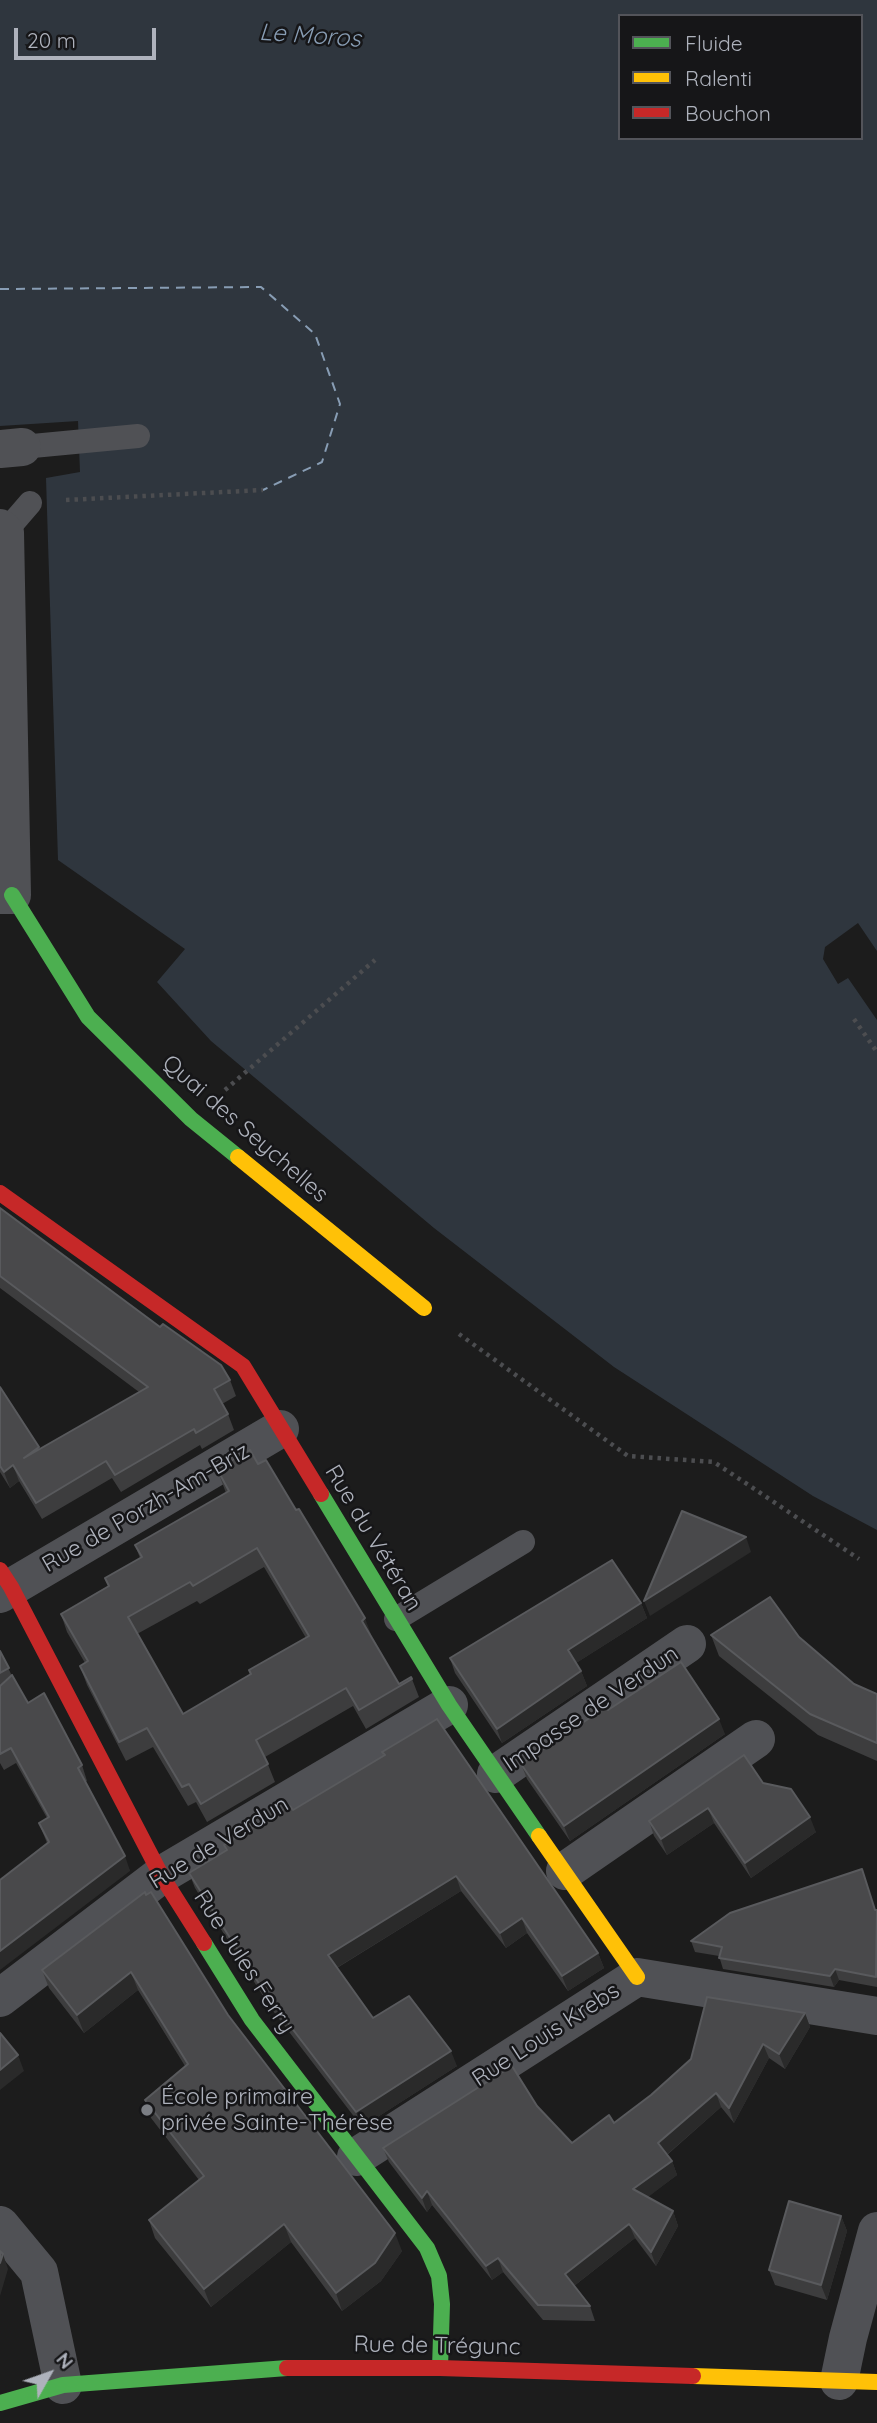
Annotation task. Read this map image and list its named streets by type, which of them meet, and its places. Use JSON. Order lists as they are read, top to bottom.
{
  "streets": {
    "street": [
      "Quai des Seychelles",
      "Rue de Porzh-Am-Briz",
      "Rue du Vétéran",
      "Impasse de Verdun",
      "Rue de Verdun",
      "Rue Jules Ferry",
      "Rue Louis Krebs",
      "Rue de Trégunc"
    ]
  },
  "crossings": [
    ["Rue de Porzh-Am-Briz", "Rue du Vétéran"],
    ["Rue de Porzh-Am-Briz", "Rue Jules Ferry"],
    ["Rue du Vétéran", "Impasse de Verdun"],
    ["Rue du Vétéran", "Rue de Verdun"],
    ["Rue du Vétéran", "Rue Louis Krebs"],
    ["Rue de Verdun", "Rue Jules Ferry"],
    ["Rue Jules Ferry", "Rue Louis Krebs"],
    ["Rue Jules Ferry", "Rue de Trégunc"]
  ],
  "water": ["Le Moros"],
  "places": ["École primaire privée Sainte-Thérèse"],
  "legend": ["Fluide", "Ralenti", "Bouchon"],
  "scale_bar": "20 m",
  "north": "top right"
}
